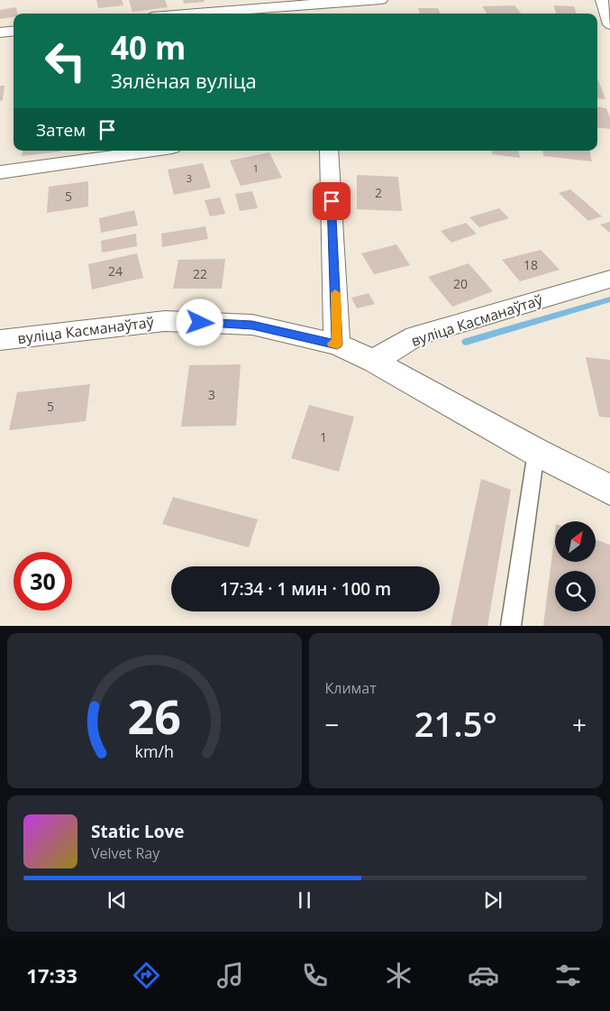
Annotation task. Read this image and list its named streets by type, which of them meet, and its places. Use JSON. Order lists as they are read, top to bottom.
{
  "streets": {
    "street": ["вуліца Касманаўтаў"]
  },
  "house_numbers": [
    "1",
    "3",
    "2",
    "5",
    "18",
    "24",
    "22",
    "20",
    "3",
    "5",
    "1"
  ],
  "north": "top right",
  "page": {
    "turn": ["40 m", "Зялёная вуліца"],
    "then": "Затем",
    "limit": "30",
    "trip": "17:34 · 1 мин · 100 m",
    "tile": "Климат",
    "heat": ["−", "21.5°", "+"],
    "song": ["Static Love", "Velvet Ray"],
    "tabs": "17:33",
    "gauge": ["26", "km/h"]
  }
}
